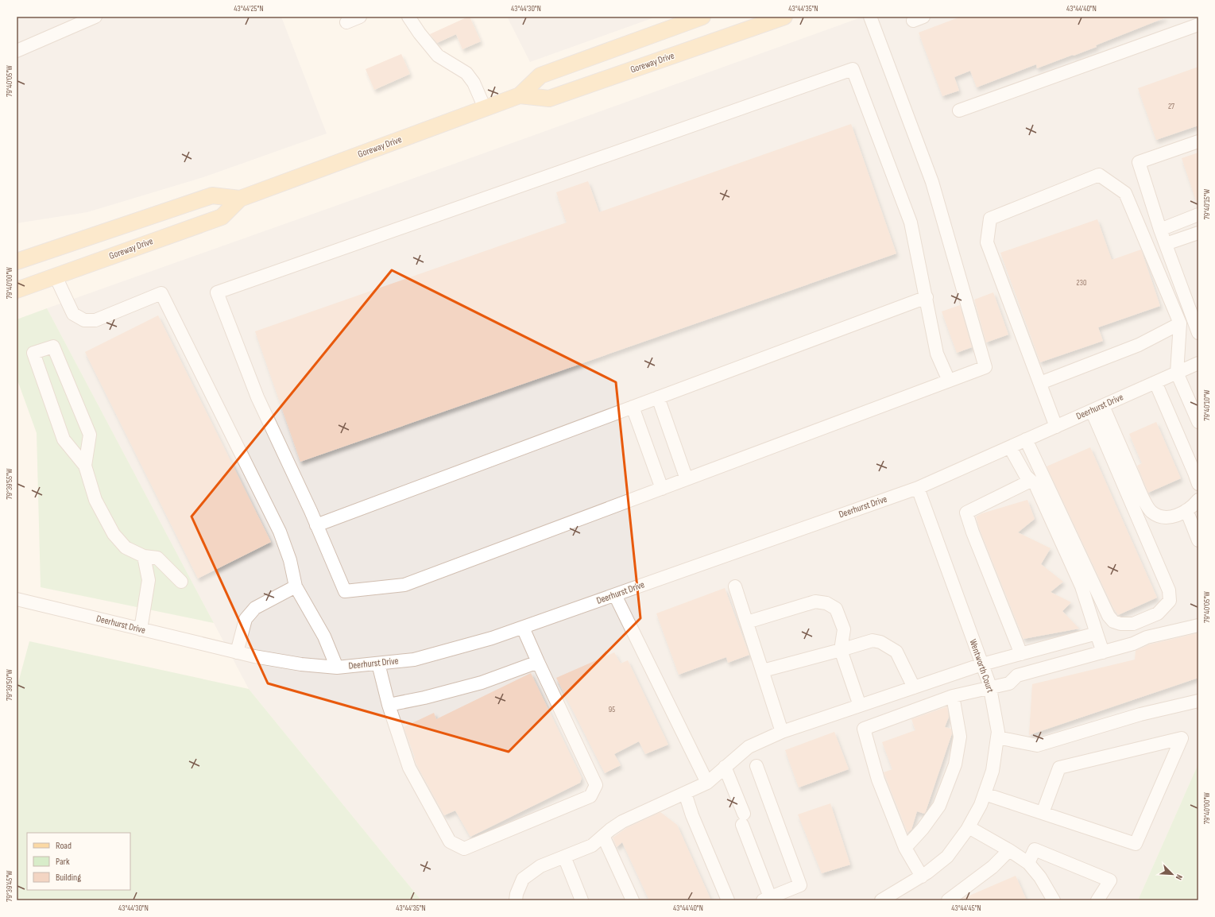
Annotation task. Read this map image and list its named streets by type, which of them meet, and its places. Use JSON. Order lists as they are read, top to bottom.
{
  "streets": {
    "main road": ["Goreway Drive"],
    "street": ["Deerhurst Drive", "Wentworth Court"]
  },
  "crossings": [
    ["Deerhurst Drive", "Wentworth Court"]
  ],
  "house_numbers": ["27", "230", "95"],
  "legend": ["Road", "Park", "Building"],
  "north": "bottom right",
  "coordinates": [
    "43°44'25\"N",
    "43°44'30\"N",
    "43°44'35\"N",
    "43°44'40\"N",
    "79°40'05\"W",
    "79°40'15\"W",
    "79°40'00\"W",
    "79°40'10\"W",
    "79°39'55\"W",
    "79°39'50\"W",
    "79°39'45\"W",
    "43°44'45\"N"
  ]
}
